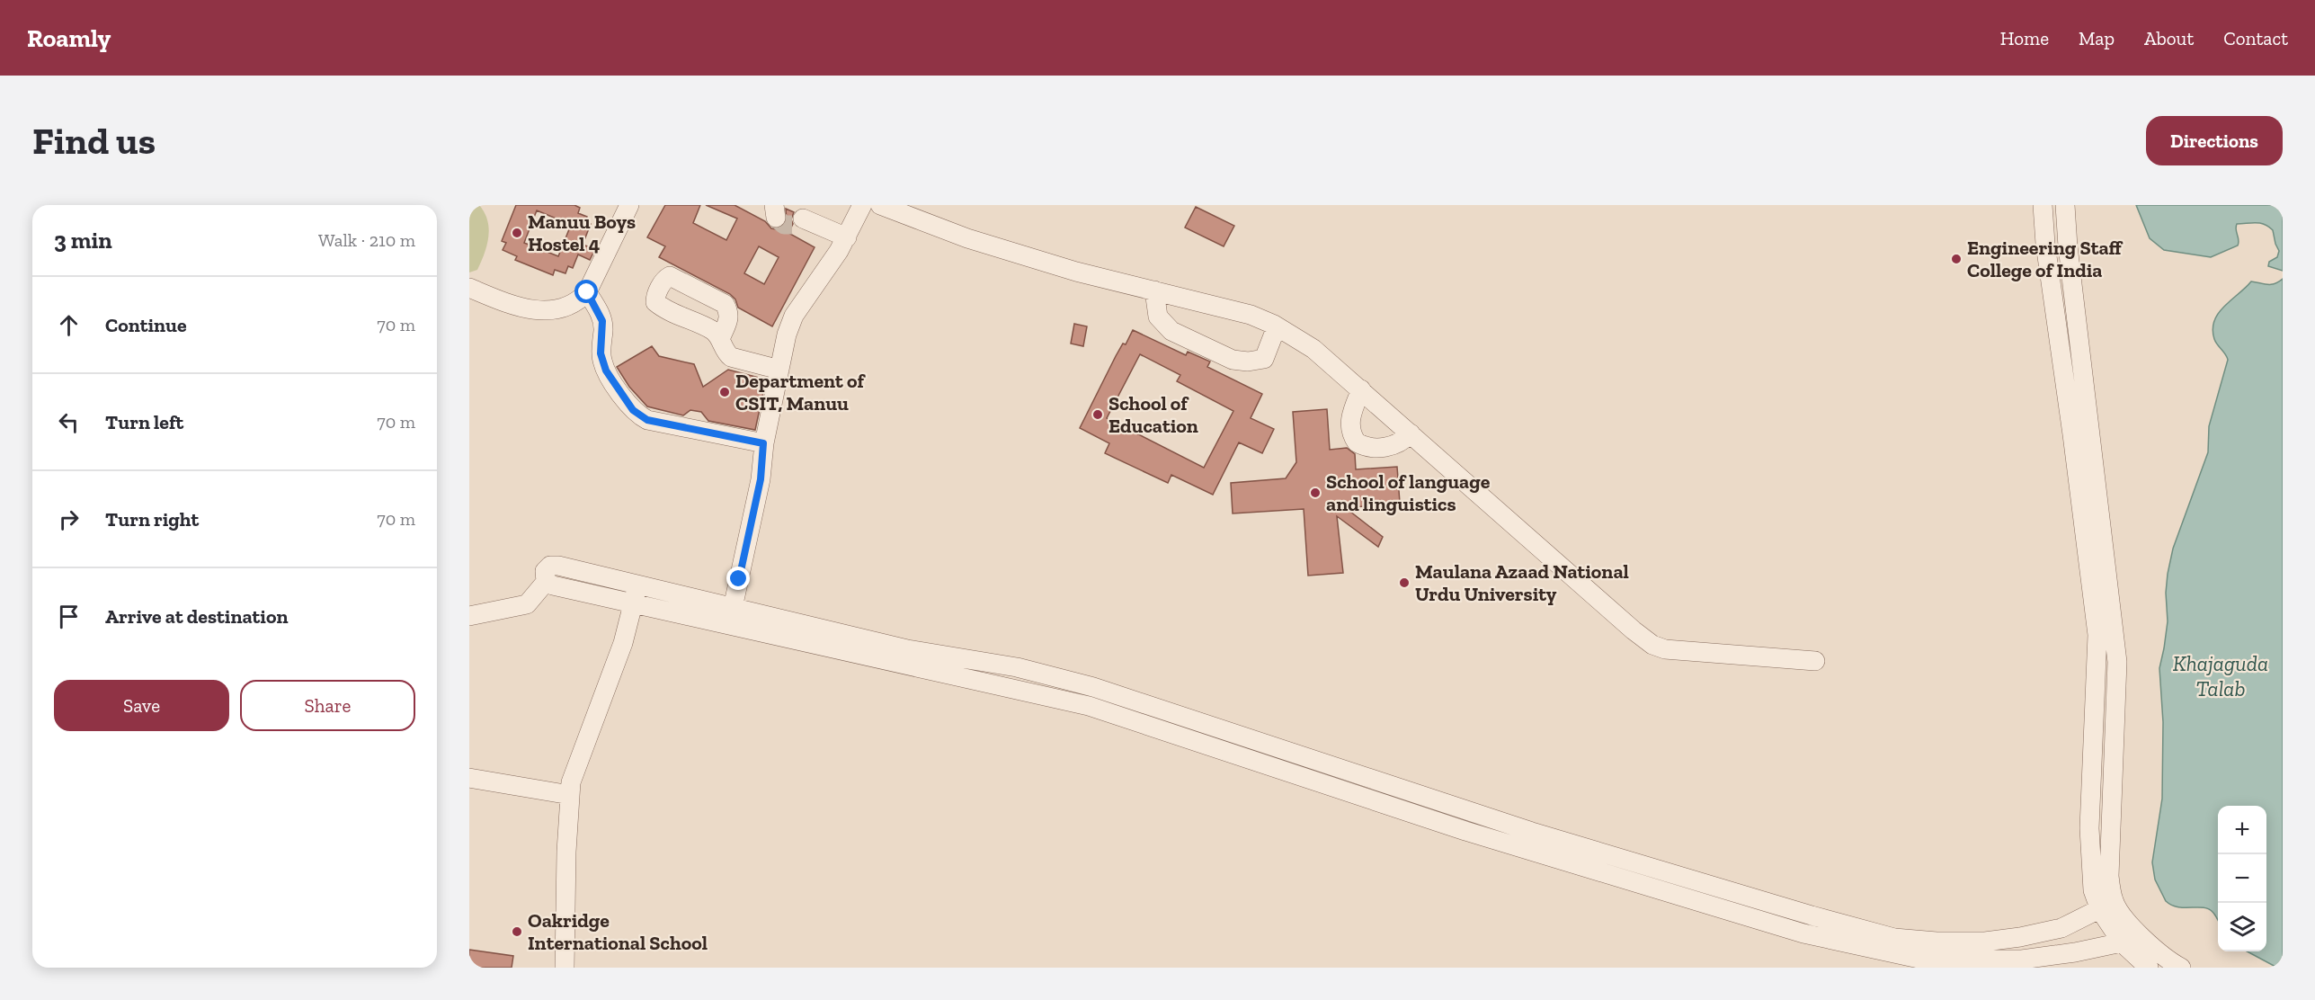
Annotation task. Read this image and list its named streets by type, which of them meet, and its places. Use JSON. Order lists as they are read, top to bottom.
{
  "water": ["Khajaguda Talab"],
  "places": [
    "Manuu Boys Hostel 4",
    "Engineering Staff College of India",
    "Department of CSIT, Manuu",
    "School of Education",
    "School of language and linguistics",
    "Maulana Azaad National Urdu University",
    "Oakridge International School"
  ],
  "page": {
    "header": "Roamly",
    "nav": [
      "Home",
      "Map",
      "About",
      "Contact"
    ],
    "buttons": [
      "Directions",
      ["Save", "Share"]
    ],
    "title": "Find us",
    "heading": ["3 min", "Walk · 210 m"],
    "list": [
      ["Continue", "70 m"],
      ["Turn left", "70 m"],
      ["Turn right", "70 m"],
      "Arrive at destination"
    ],
    "map_buttons": ["+", "−"]
  }
}
